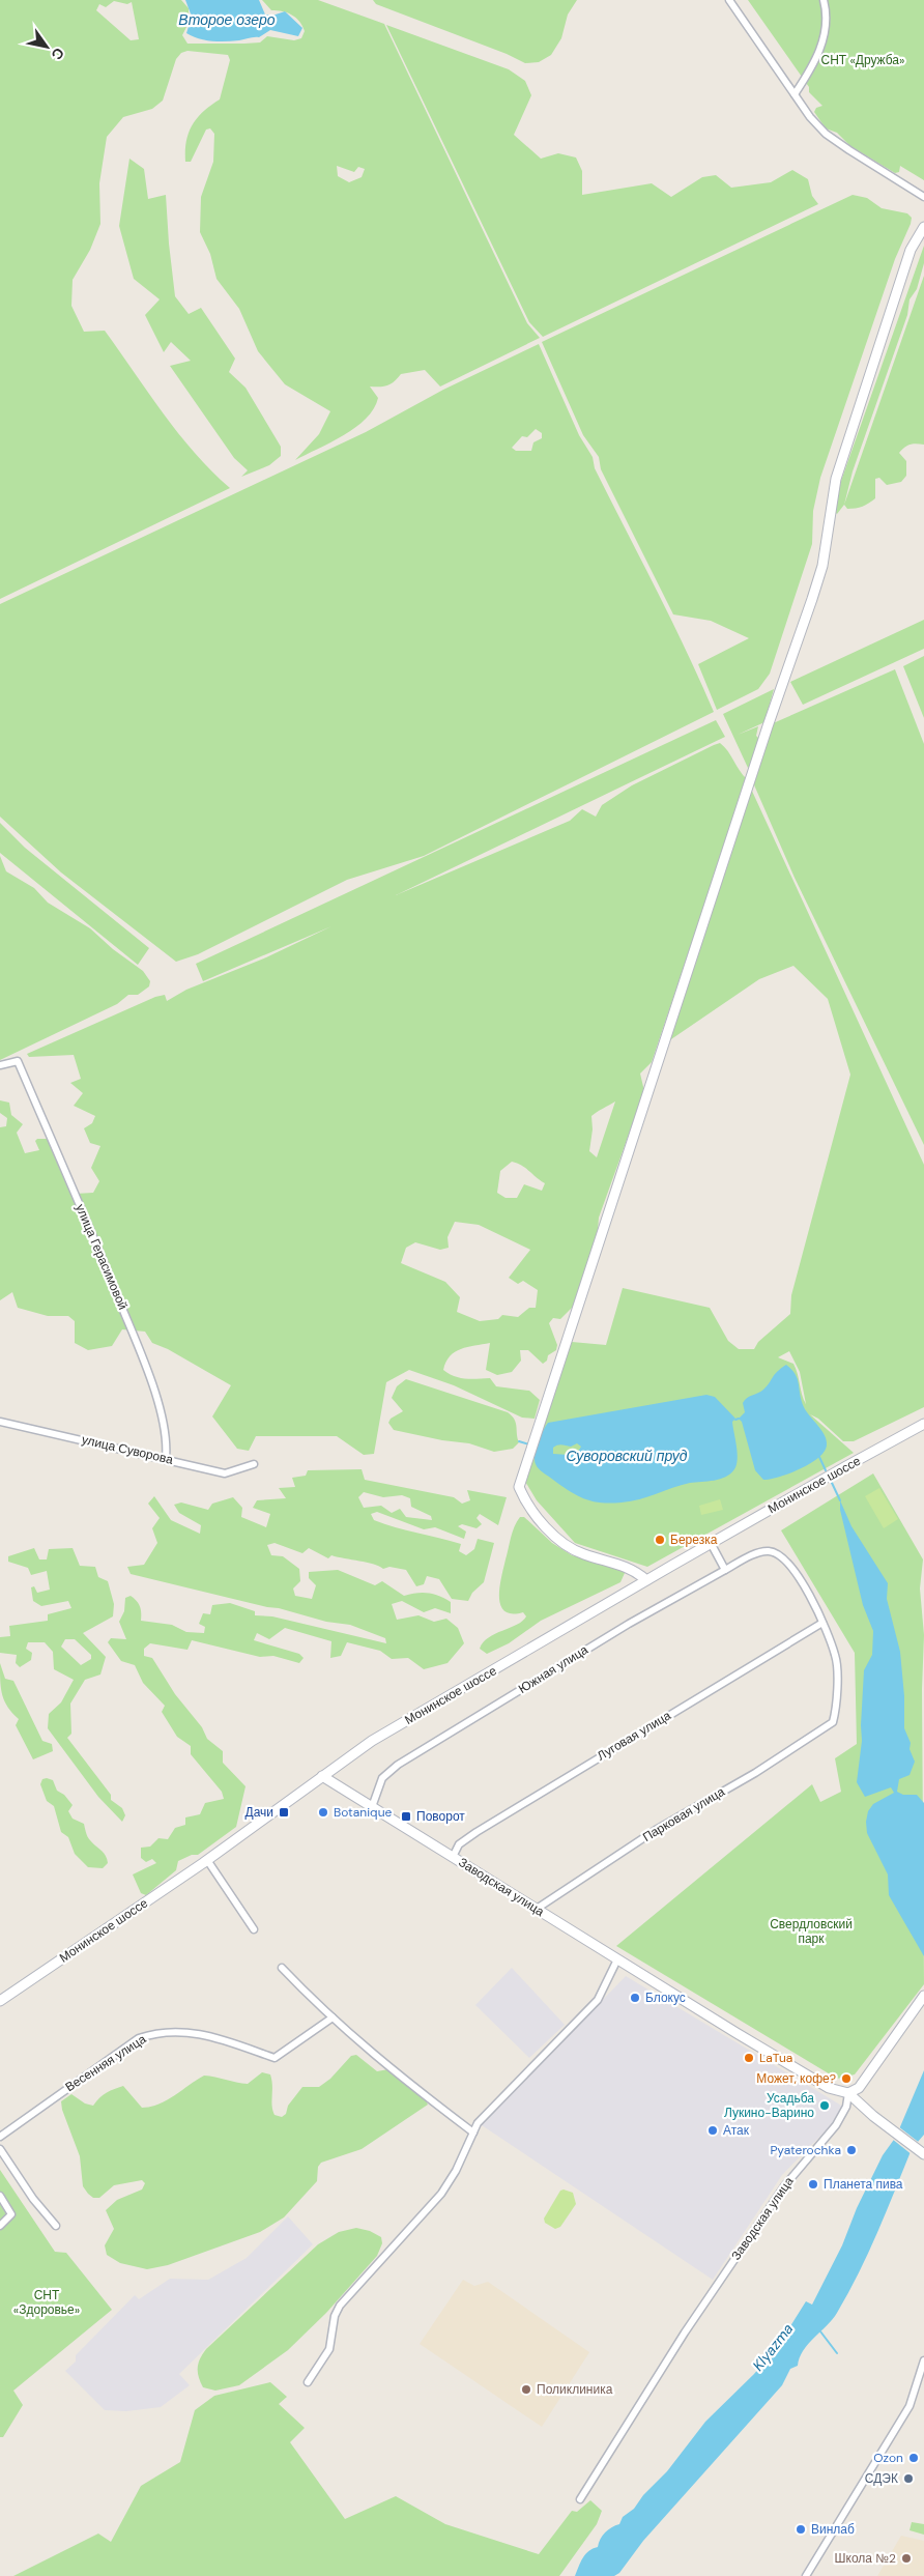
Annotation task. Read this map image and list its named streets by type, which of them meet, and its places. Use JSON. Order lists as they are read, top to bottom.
{
  "streets": {
    "street": [
      "улица Герасимовой",
      "улица Суворова",
      "Монинское шоссе",
      "Южная улица",
      "Луговая улица",
      "Парковая улица",
      "Заводская улица",
      "Весенняя улица"
    ]
  },
  "crossings": [
    ["улица Герасимовой", "улица Суворова"],
    ["Монинское шоссе", "Заводская улица"],
    ["Южная улица", "Луговая улица"],
    ["Южная улица", "Парковая улица"],
    ["Южная улица", "Заводская улица"],
    ["Луговая улица", "Парковая улица"],
    ["Луговая улица", "Заводская улица"],
    ["Парковая улица", "Заводская улица"]
  ],
  "water": ["Второе озеро", "Суворовский пруд", "Klyazma"],
  "parks": ["СНТ «Дружба»", "Свердловский парк", "СНТ «Здоровье»"],
  "places": {
    "other": [
      "Березка",
      "Botanique",
      "Блокус",
      "LaTua",
      "Может, кофе?",
      "Усадьба Лукино-Варино",
      "Атак",
      "Pyaterochka",
      "Планета пива",
      "Поликлиника",
      "Ozon",
      "СДЭК",
      "Винлаб",
      "Школа №2"
    ],
    "transit": ["Дачи", "Поворот"]
  },
  "north": "bottom right"
}
